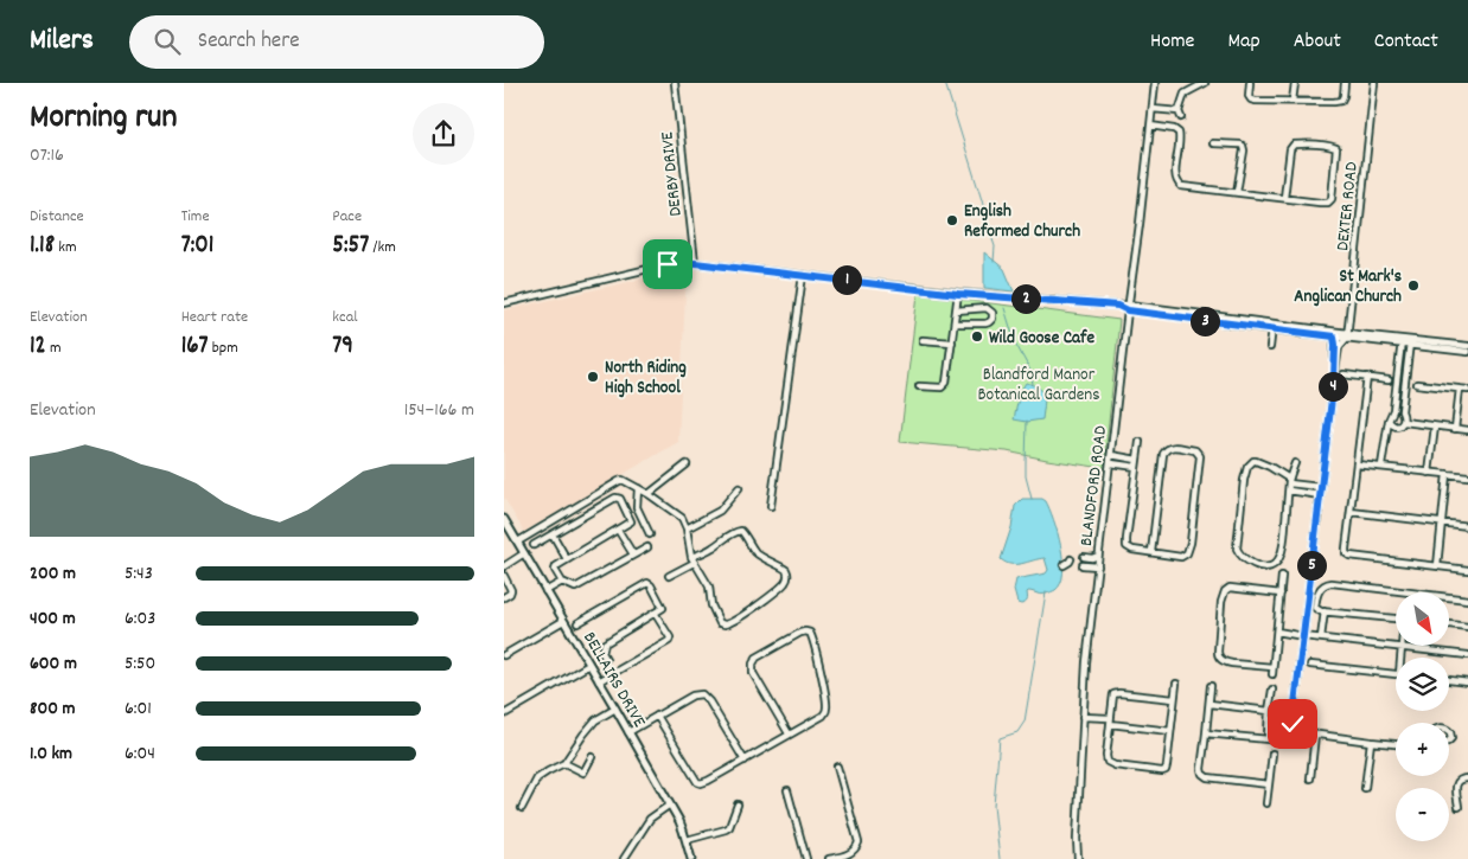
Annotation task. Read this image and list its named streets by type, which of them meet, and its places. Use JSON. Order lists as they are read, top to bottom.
{
  "streets": {
    "street": [
      "DERBY DRIVE",
      "DEXTER ROAD",
      "BLANDFORD ROAD",
      "BELLAIRS DRIVE"
    ]
  },
  "parks": ["Blandford Manor Botanical Gardens"],
  "places": [
    "English Reformed Church",
    "St Mark's Anglican Church",
    "Wild Goose Cafe",
    "North Riding High School"
  ],
  "north": "bottom right",
  "page": {
    "header": "Milers",
    "search": "Search here",
    "nav": [
      "Home",
      "Map",
      "About",
      "Contact"
    ],
    "heading": ["Morning run", "07:16"],
    "stats": [
      ["Distance", "1.18 km"],
      ["Time", "7:01"],
      ["Pace", "5:57 /km"],
      ["Elevation", "12 m"],
      ["Heart rate", "167 bpm"],
      ["kcal", "79"]
    ],
    "pins": [
      "1",
      "2",
      "3",
      "4",
      "5"
    ],
    "chart": ["Elevation", "154–166 m"],
    "list": [
      {
        "name": "200 m",
        "note": "5:43"
      },
      {
        "name": "400 m",
        "note": "6:03"
      },
      {
        "name": "600 m",
        "note": "5:50"
      },
      {
        "name": "800 m",
        "note": "6:01"
      },
      {
        "name": "1.0 km",
        "note": "6:04"
      }
    ],
    "map_buttons": ["+", "−"]
  }
}
